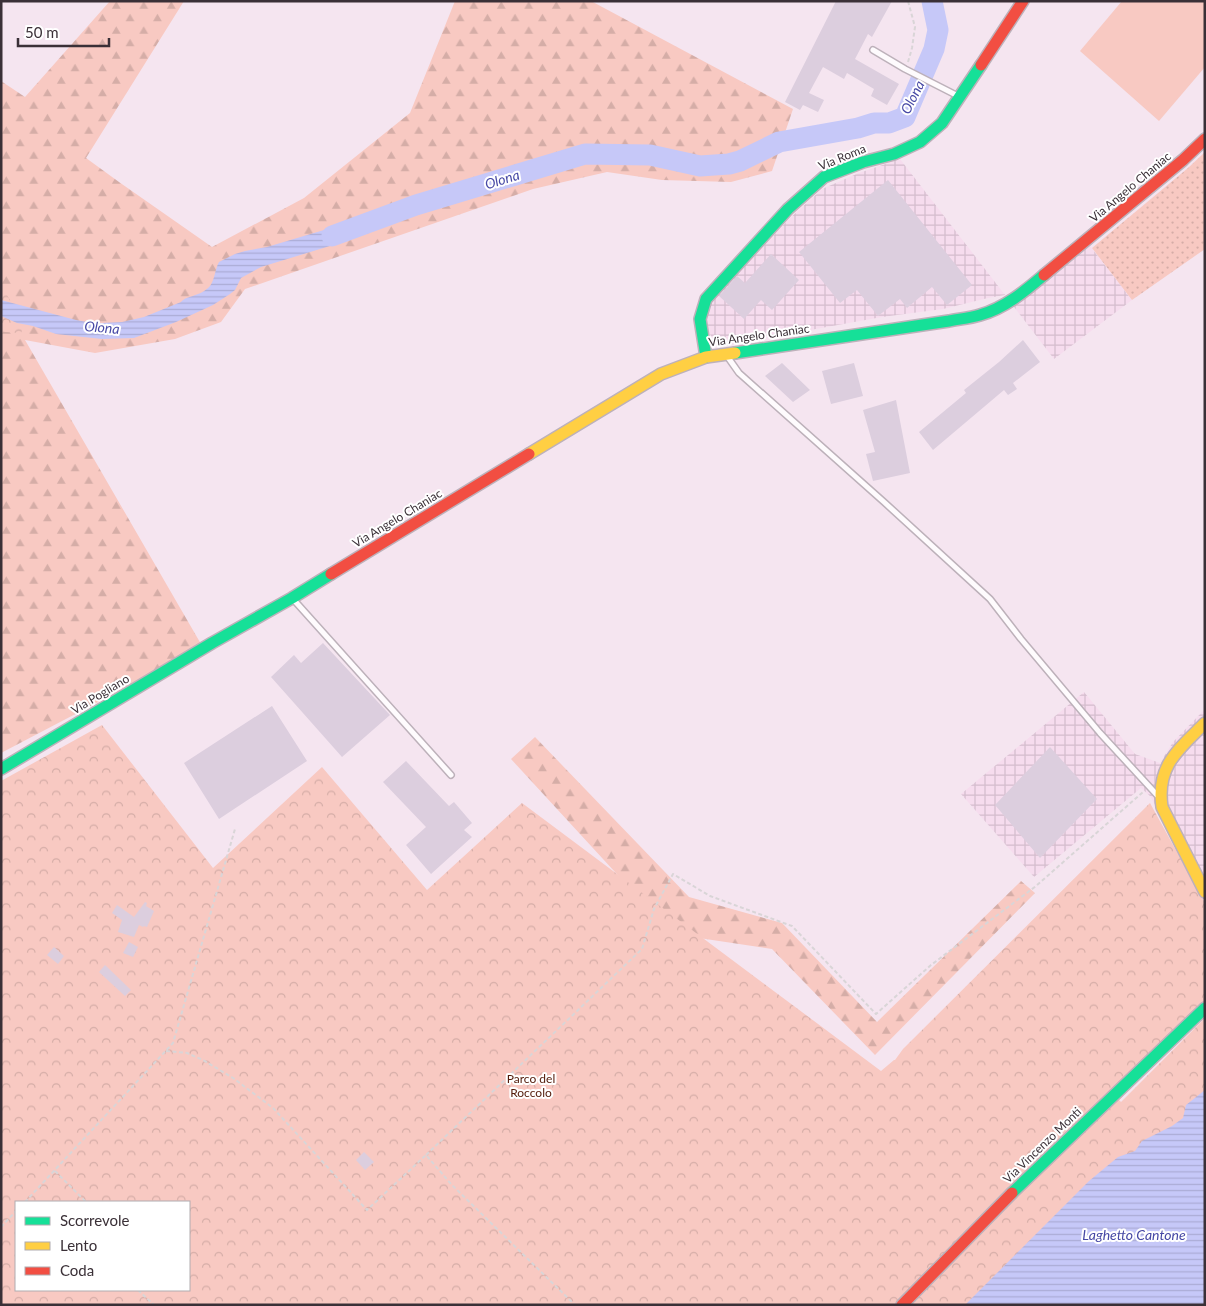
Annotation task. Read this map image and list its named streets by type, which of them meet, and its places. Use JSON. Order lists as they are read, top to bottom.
{
  "streets": {
    "street": [
      "Via Roma",
      "Via Angelo Chaniac",
      "Via Pogliano",
      "Via Vincenzo Monti"
    ]
  },
  "crossings": [
    ["Via Roma", "Via Angelo Chaniac"],
    ["Via Angelo Chaniac", "Via Pogliano"]
  ],
  "water": ["Olona", "Laghetto Cantone"],
  "parks": ["Parco del Roccolo"],
  "legend": ["Scorrevole", "Lento", "Coda"],
  "scale_bar": "50 m"
}
